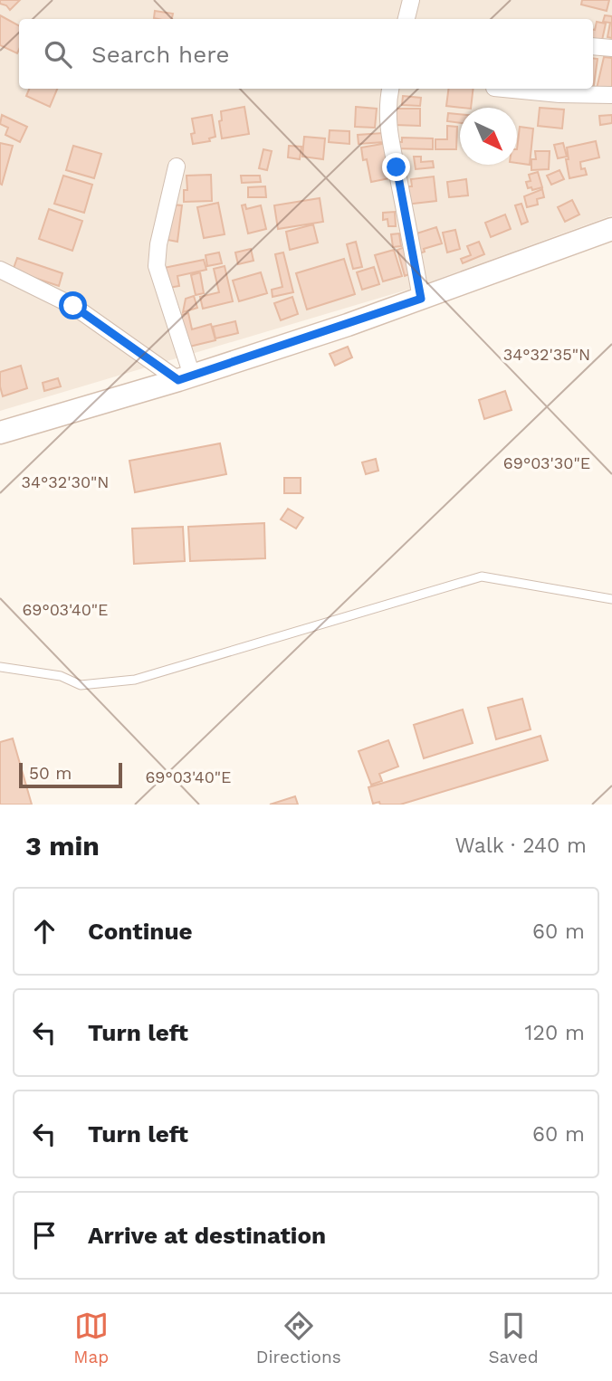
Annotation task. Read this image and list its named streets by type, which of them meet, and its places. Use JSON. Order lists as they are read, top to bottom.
{
  "scale_bar": "50 m",
  "north": "bottom right",
  "page": {
    "search": "Search here",
    "scale": "50 m",
    "heading": ["3 min", "Walk · 240 m"],
    "list": [
      ["Continue", "60 m"],
      ["Turn left", "120 m"],
      ["Turn left", "60 m"],
      "Arrive at destination"
    ],
    "nav": ["Map", "Directions", "Saved"]
  },
  "coordinates": [
    "34°32'35\"N",
    "69°03'30\"E",
    "34°32'30\"N",
    "69°03'40\"E"
  ]
}
